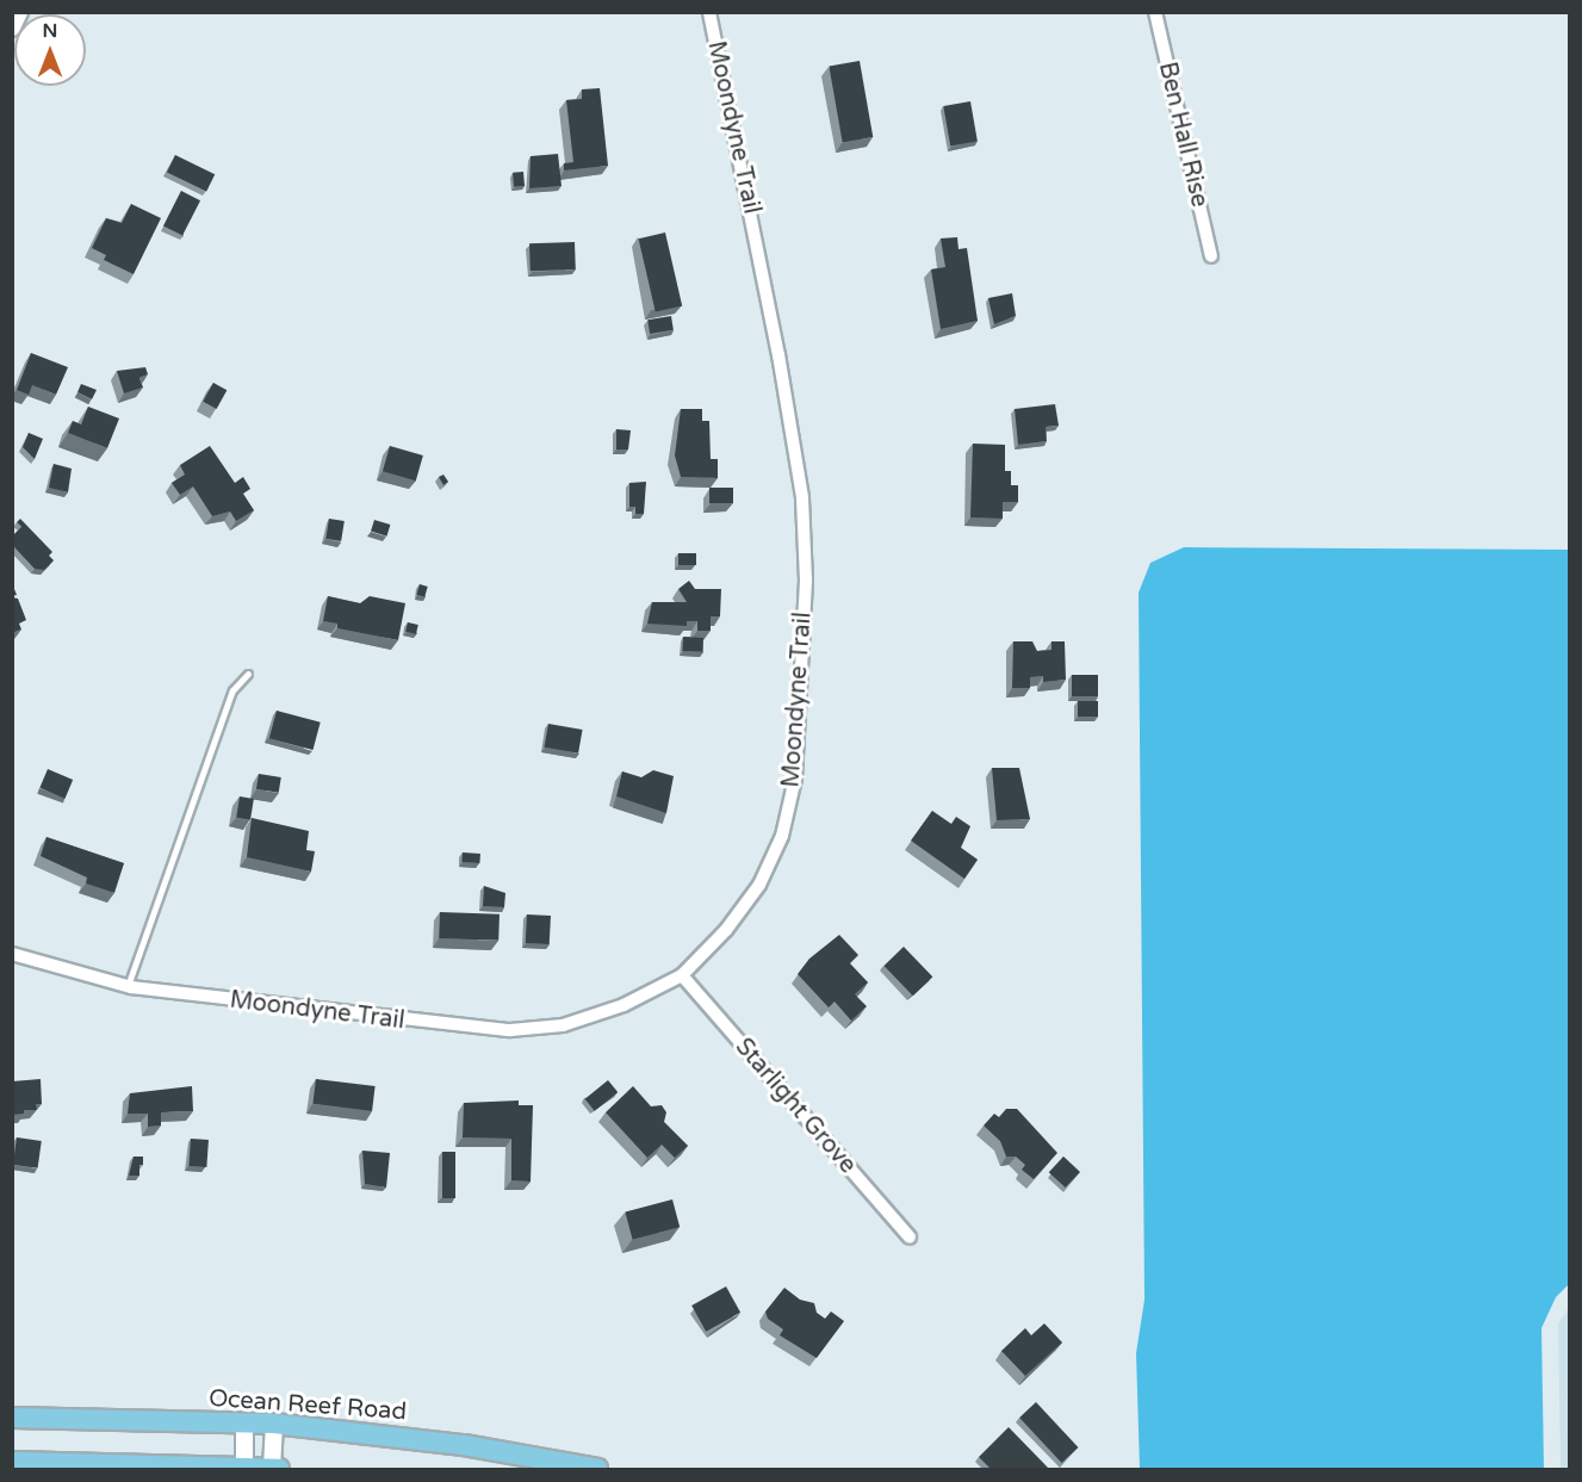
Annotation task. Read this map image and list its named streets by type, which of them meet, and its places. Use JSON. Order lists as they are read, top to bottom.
{
  "streets": {
    "main road": ["Ocean Reef Road"],
    "street": ["Moondyne Trail", "Ben Hall Rise", "Starlight Grove"]
  },
  "crossings": [
    ["Moondyne Trail", "Starlight Grove"]
  ],
  "north": "top"
}
